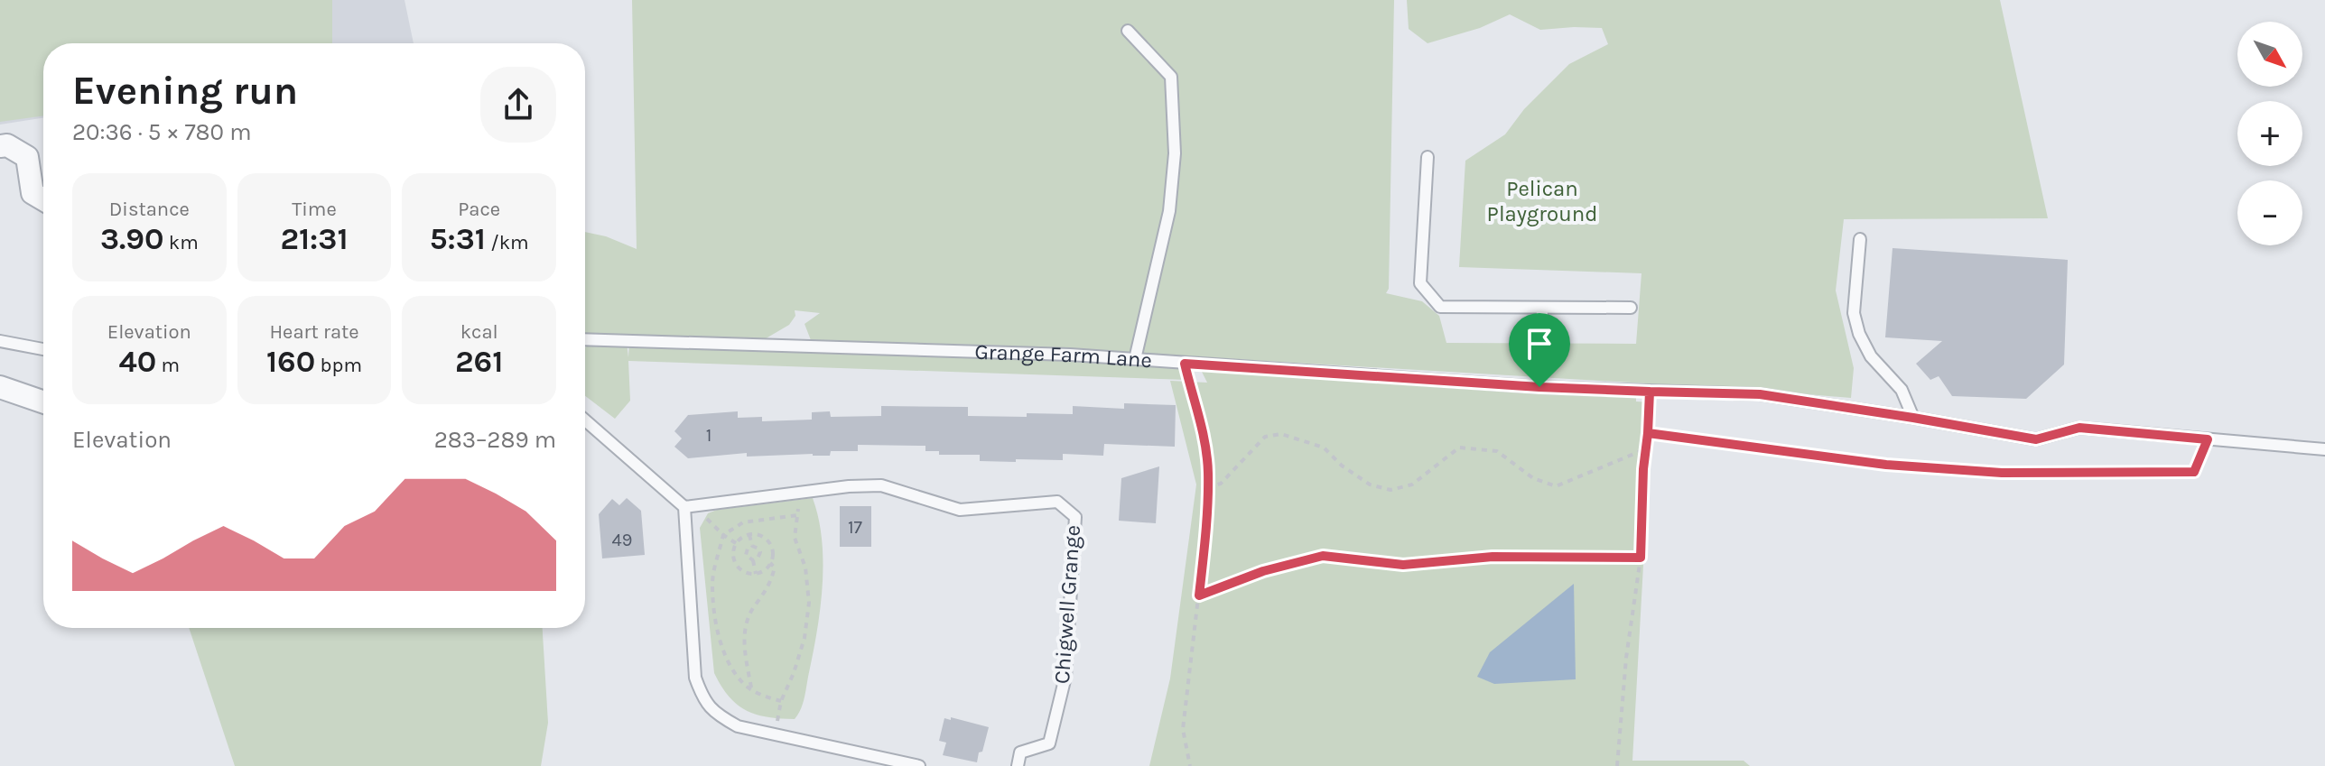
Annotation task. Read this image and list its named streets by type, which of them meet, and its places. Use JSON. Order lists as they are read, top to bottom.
{
  "streets": {
    "lane": ["Grange Farm Lane", "Chigwell Grange"]
  },
  "parks": ["Pelican Playground"],
  "house_numbers": ["1", "17", "49"],
  "north": "bottom right",
  "page": {
    "map_buttons": ["+", "−"],
    "heading": ["Evening run", "20:36 · 5 × 780 m"],
    "stats": [
      ["Distance", "3.90 km"],
      ["Time", "21:31"],
      ["Pace", "5:31 /km"],
      ["Elevation", "40 m"],
      ["Heart rate", "160 bpm"],
      ["kcal", "261"]
    ],
    "chart": ["Elevation", "283–289 m"]
  }
}
